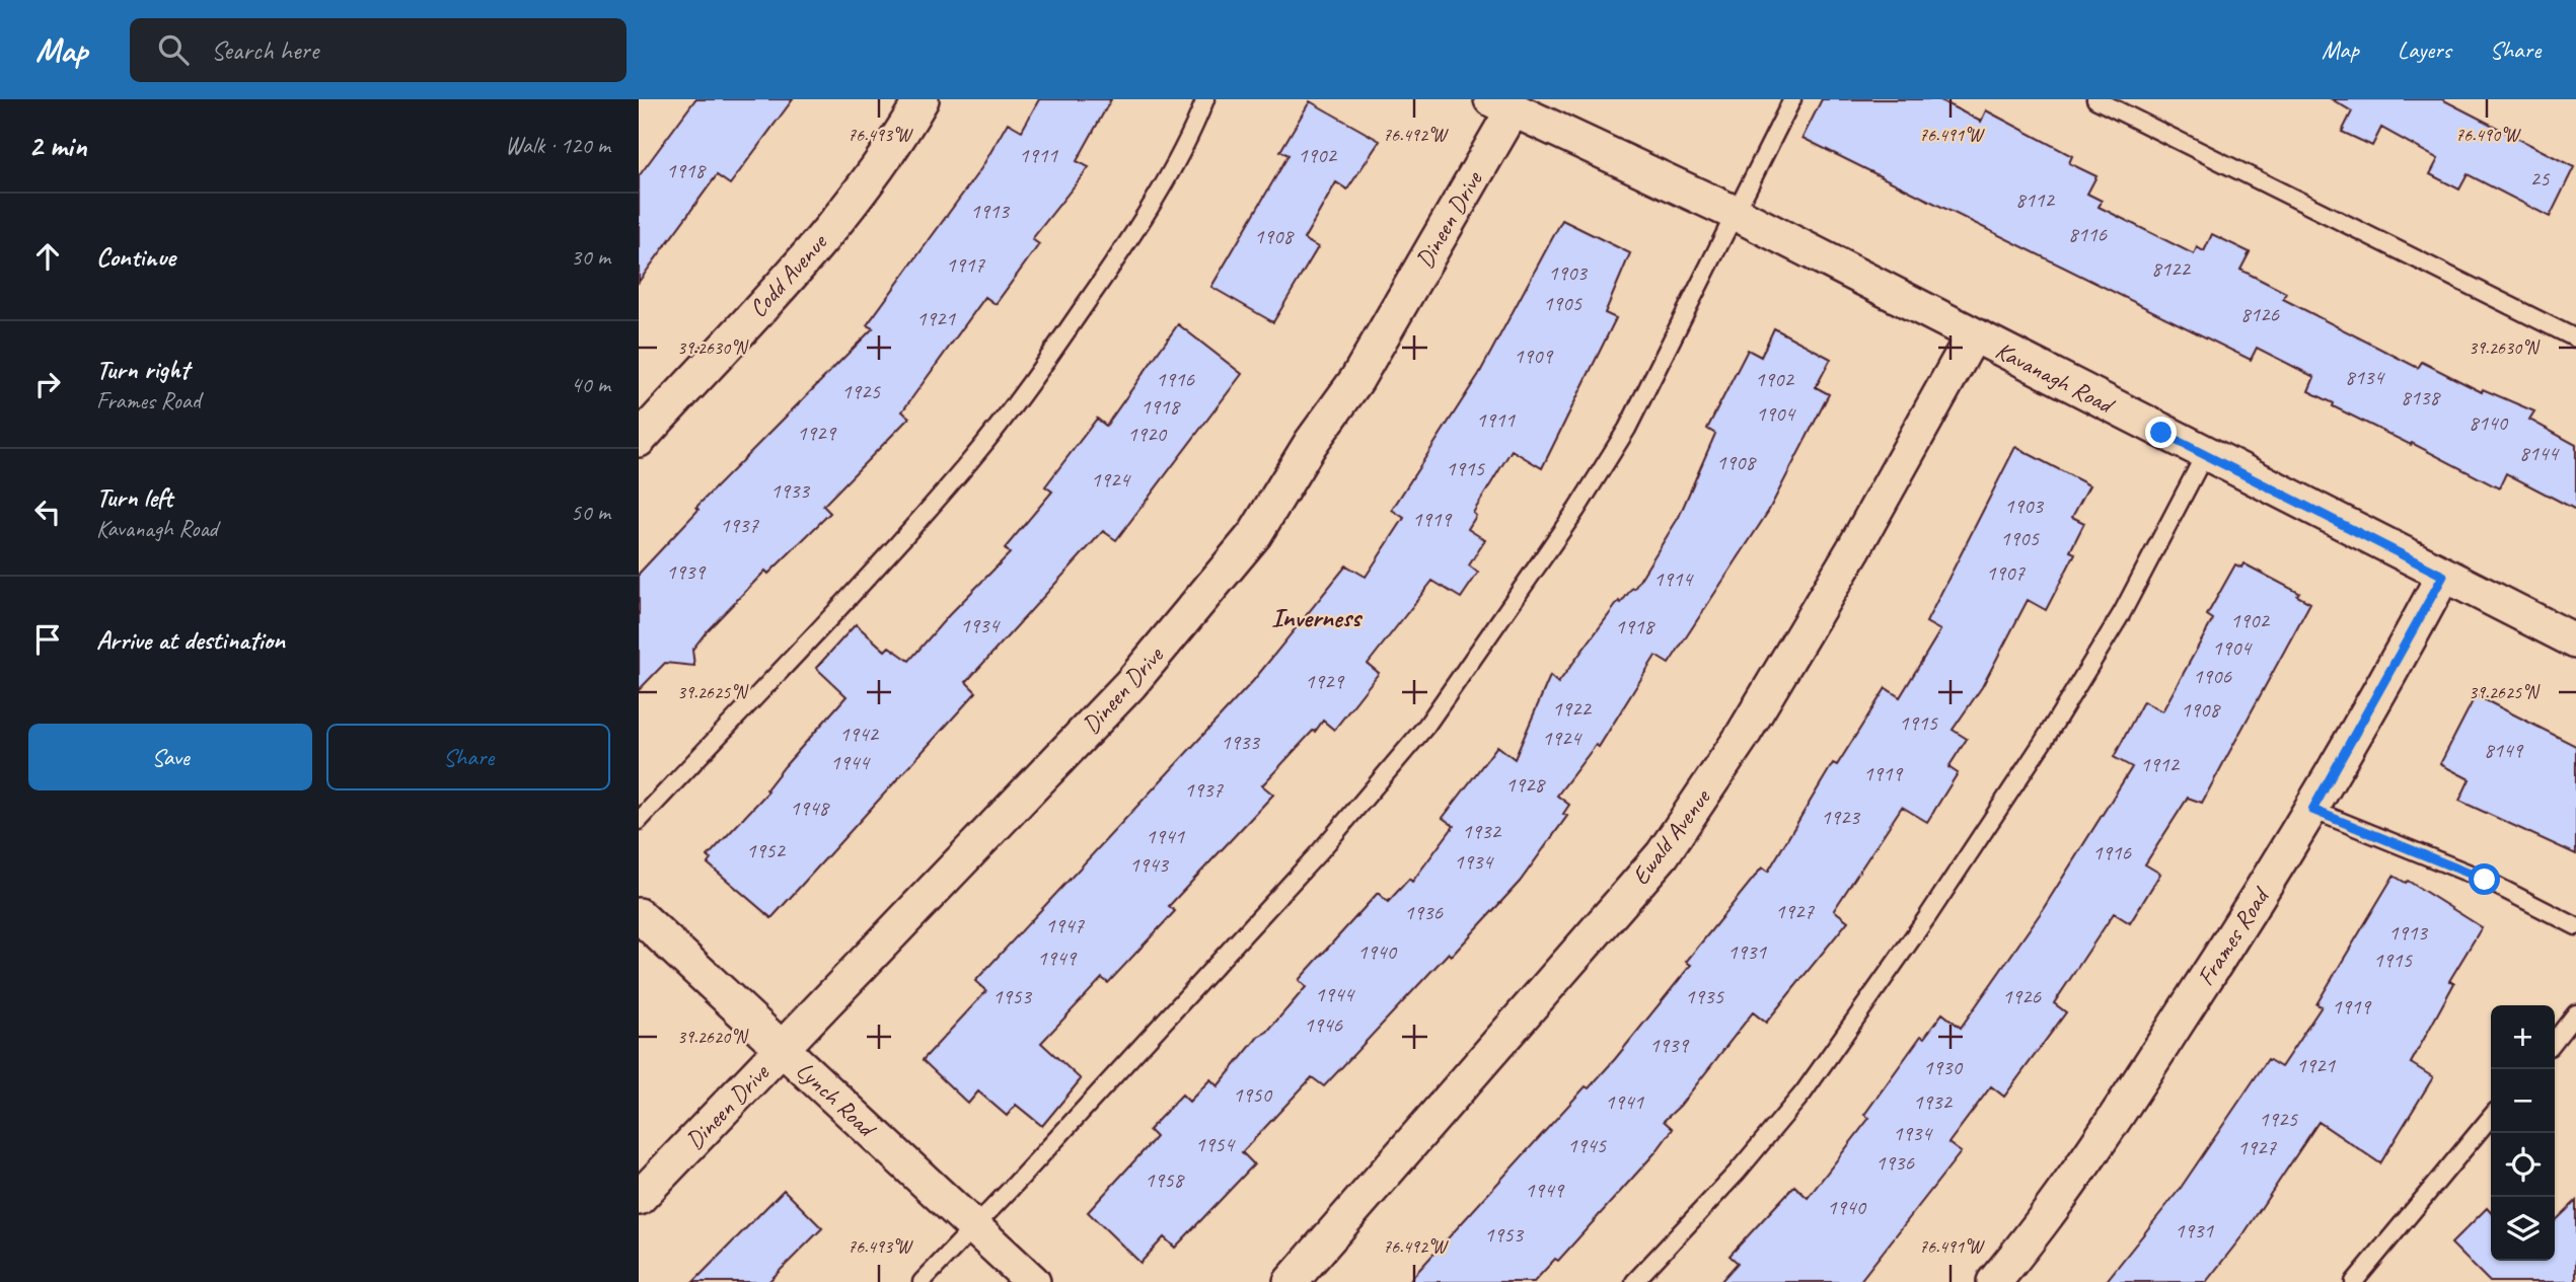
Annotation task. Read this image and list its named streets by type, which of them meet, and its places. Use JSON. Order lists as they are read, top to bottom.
{
  "streets": {
    "street": [
      "Dineen Drive",
      "Codd Avenue",
      "Kavanagh Road",
      "Ewald Avenue",
      "Frames Road",
      "Lynch Road"
    ]
  },
  "crossings": [
    ["Dineen Drive", "Kavanagh Road"],
    ["Dineen Drive", "Lynch Road"],
    ["Kavanagh Road", "Ewald Avenue"],
    ["Kavanagh Road", "Frames Road"]
  ],
  "districts": ["Inverness"],
  "house_numbers": [
    "1911",
    "1902",
    "1918",
    "25",
    "8112",
    "1913",
    "8116",
    "1908",
    "1917",
    "8122",
    "1903",
    "1905",
    "8126",
    "1921",
    "1909",
    "8134",
    "1916",
    "1902",
    "1925",
    "8138",
    "1918",
    "1904",
    "1911",
    "8140",
    "1929",
    "1920",
    "8144",
    "1908",
    "1915",
    "1924",
    "1933",
    "1903",
    "1919",
    "1937",
    "1905",
    "1939",
    "1907",
    "1914",
    "1902",
    "1934",
    "1918",
    "1904",
    "1906",
    "1929",
    "1922",
    "1908",
    "1915",
    "1942",
    "1924",
    "1933",
    "8149",
    "1944",
    "1912",
    "1919",
    "1928",
    "1937",
    "1948",
    "1923",
    "1932",
    "1941",
    "1952",
    "1916",
    "1934",
    "1943",
    "1927",
    "1936",
    "1947",
    "1913",
    "1940",
    "1931",
    "1949",
    "1915",
    "1944",
    "1953",
    "1935",
    "1926",
    "1919",
    "1946",
    "1939",
    "1921",
    "1930",
    "1950",
    "1941",
    "1932",
    "1925",
    "1934",
    "1954",
    "1945",
    "1927",
    "1936",
    "1958",
    "1949",
    "1940",
    "1931",
    "1953"
  ],
  "page": {
    "header": "Map",
    "search": "Search here",
    "nav": ["Map", "Layers", "Share"],
    "heading": ["2 min", "Walk · 120 m"],
    "list": [
      ["Continue", "30 m"],
      ["Turn right", "Frames Road", "40 m"],
      ["Turn left", "Kavanagh Road", "50 m"],
      "Arrive at destination"
    ],
    "buttons": ["Save", "Share"],
    "map_buttons": ["+", "−"]
  },
  "coordinates": [
    "76.493°W",
    "76.492°W",
    "76.491°W",
    "76.490°W",
    "39.2630°N",
    "39.2625°N",
    "39.2620°N"
  ]
}
